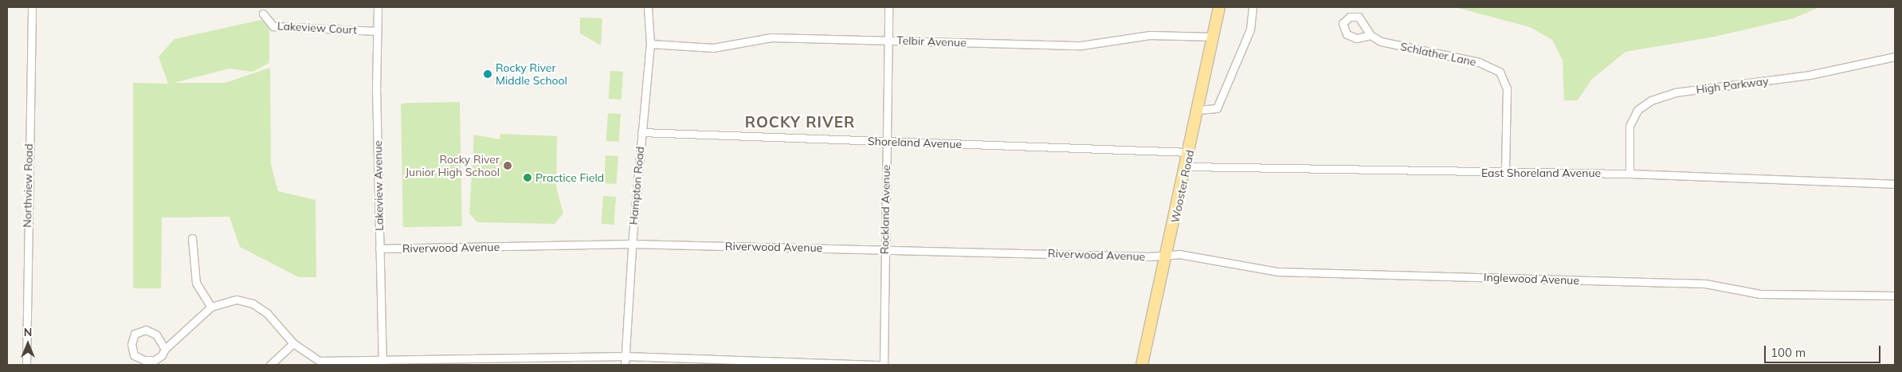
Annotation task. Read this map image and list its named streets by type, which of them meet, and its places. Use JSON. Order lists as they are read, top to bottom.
{
  "streets": {
    "main road": ["Wooster Road"],
    "street": [
      "Lakeview Court",
      "Telbir Avenue",
      "Schlather Lane",
      "High Parkway",
      "Shoreland Avenue",
      "East Shoreland Avenue",
      "Northview Road",
      "Lakeview Avenue",
      "Hampton Road",
      "Rockland Avenue",
      "Riverwood Avenue",
      "Inglewood Avenue"
    ]
  },
  "crossings": [
    ["Lakeview Court", "Lakeview Avenue"],
    ["Telbir Avenue", "Hampton Road"],
    ["Telbir Avenue", "Wooster Road"],
    ["Telbir Avenue", "Rockland Avenue"],
    ["Schlather Lane", "East Shoreland Avenue"],
    ["High Parkway", "East Shoreland Avenue"],
    ["Shoreland Avenue", "Hampton Road"],
    ["Shoreland Avenue", "Wooster Road"],
    ["Shoreland Avenue", "Rockland Avenue"],
    ["East Shoreland Avenue", "Wooster Road"],
    ["Lakeview Avenue", "Riverwood Avenue"],
    ["Hampton Road", "Riverwood Avenue"],
    ["Wooster Road", "Riverwood Avenue"],
    ["Wooster Road", "Inglewood Avenue"],
    ["Rockland Avenue", "Riverwood Avenue"],
    ["Riverwood Avenue", "Inglewood Avenue"]
  ],
  "districts": ["ROCKY RIVER"],
  "places": ["Rocky River Middle School", "Rocky River Junior High School", "Practice Field"],
  "scale_bar": "100 m",
  "north": "top"
}
